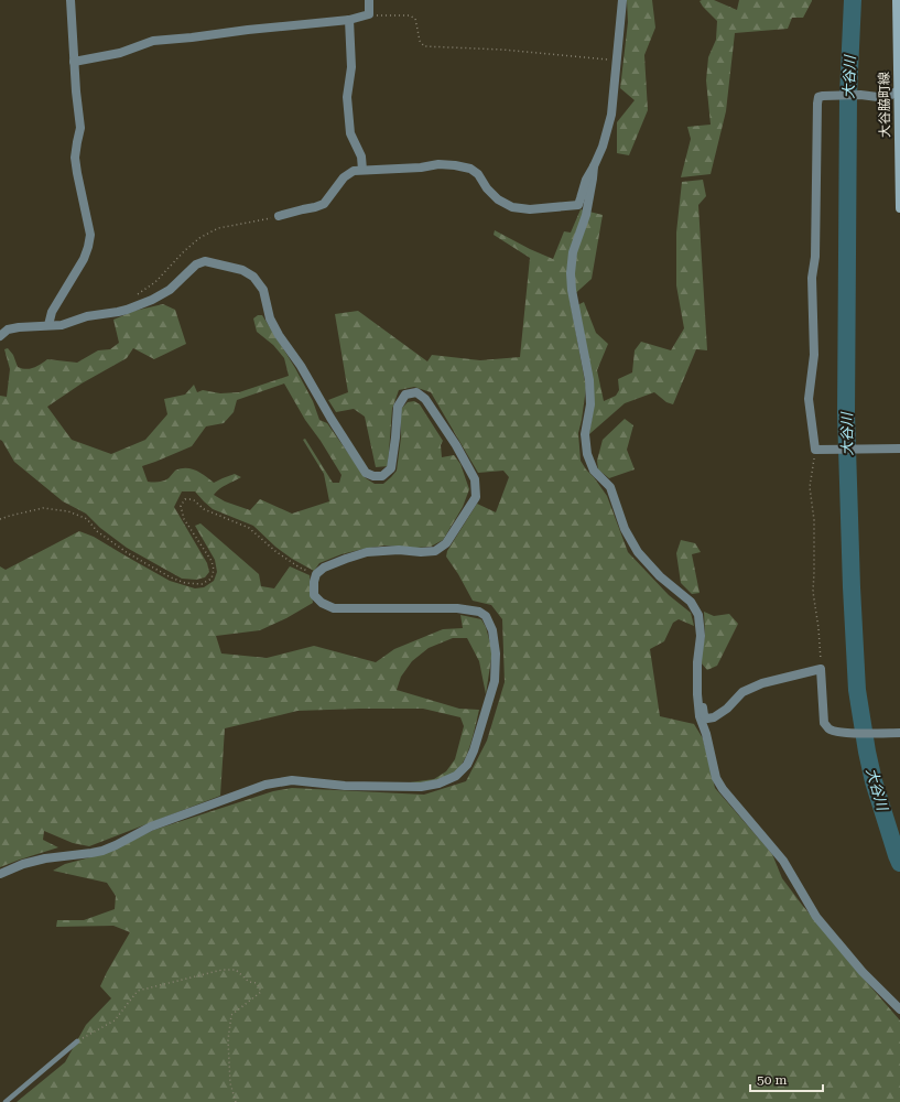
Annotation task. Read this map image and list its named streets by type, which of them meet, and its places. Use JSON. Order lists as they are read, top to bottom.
{
  "streets": {
    "main road": ["大谷脇町線"]
  },
  "water": ["大谷川"],
  "scale_bar": "50 m"
}
